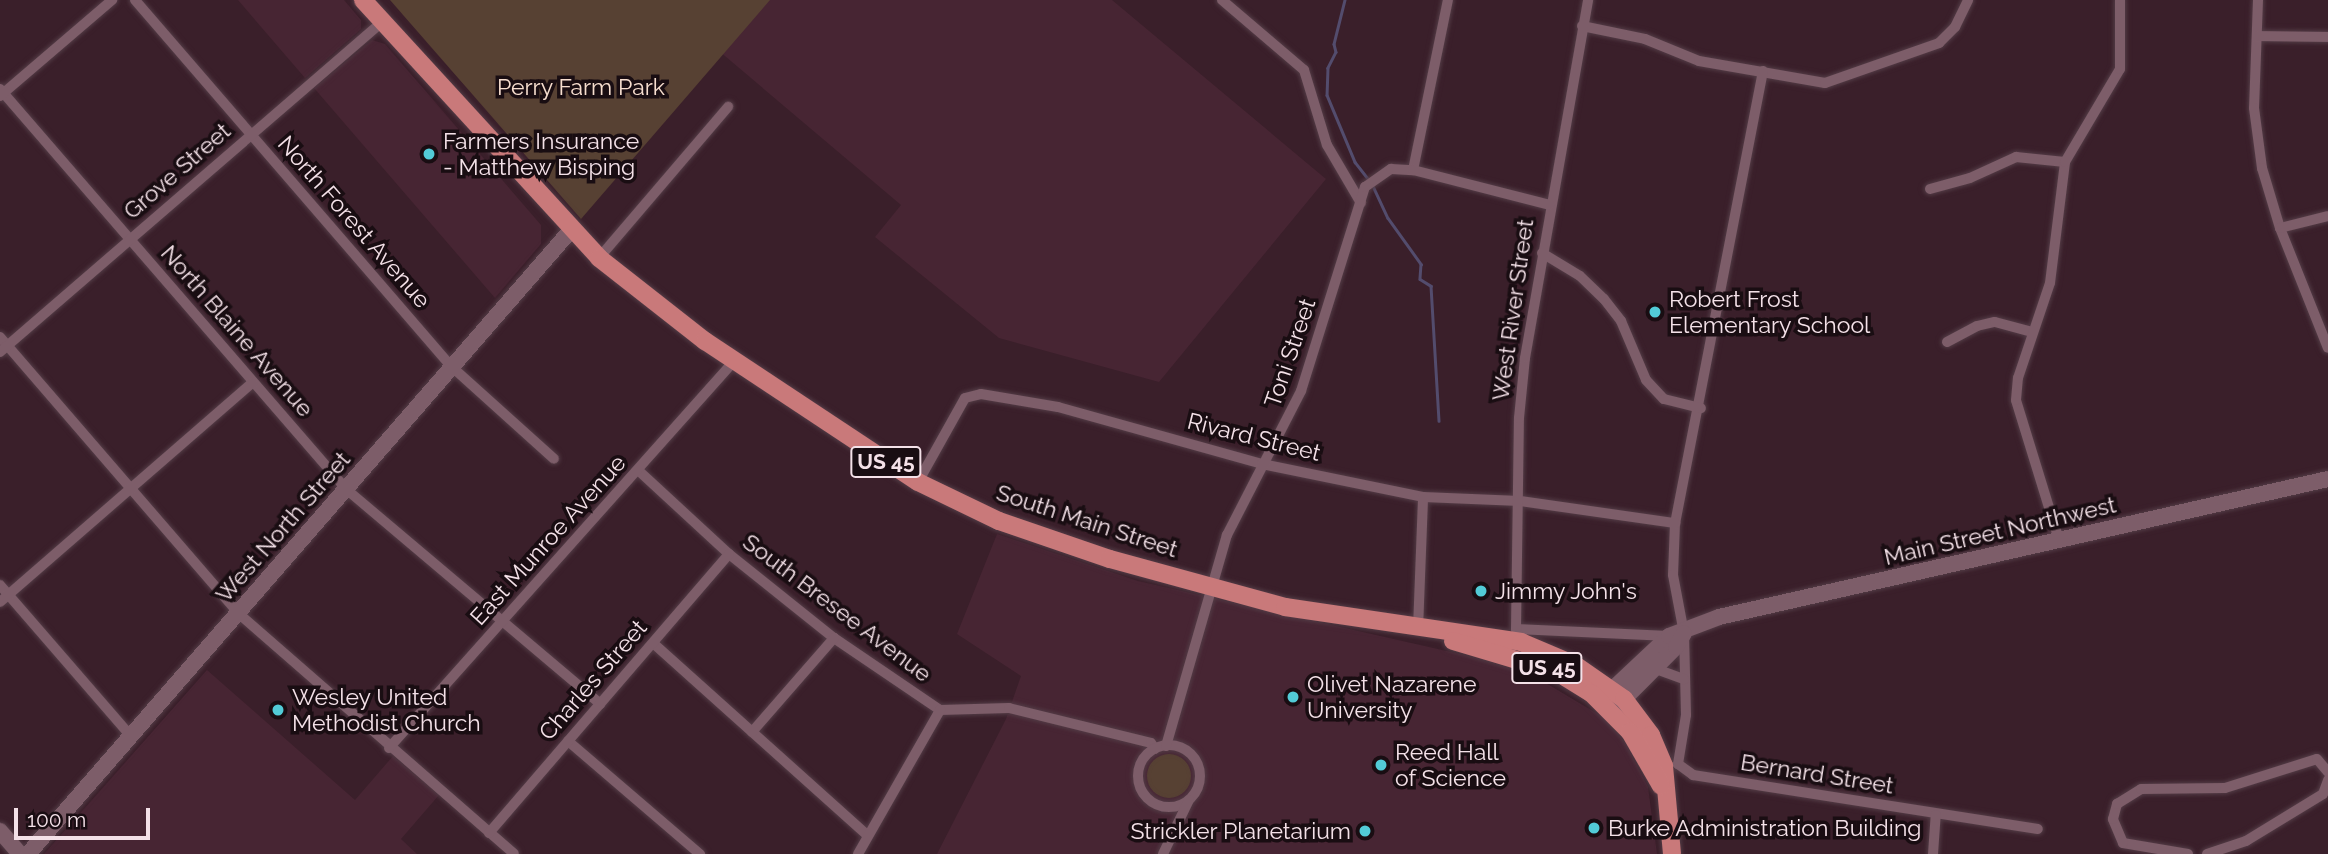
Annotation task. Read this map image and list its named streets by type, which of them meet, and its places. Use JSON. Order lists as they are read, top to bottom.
{
  "streets": {
    "main road": [
      "US 45",
      "South Main Street",
      "West North Street",
      "Main Street Northwest"
    ],
    "street": [
      "Grove Street",
      "North Forest Avenue",
      "West River Street",
      "North Blaine Avenue",
      "Toni Street",
      "Rivard Street",
      "East Munroe Avenue",
      "South Bresee Avenue",
      "Charles Street",
      "Bernard Street"
    ]
  },
  "crossings": [
    ["Grove Street", "North Forest Avenue"],
    ["Grove Street", "North Blaine Avenue"],
    ["Grove Street", "US 45"],
    ["North Forest Avenue", "West North Street"],
    ["West River Street", "Rivard Street"],
    ["West River Street", "South Main Street"],
    ["North Blaine Avenue", "West North Street"],
    ["North Blaine Avenue", "East Munroe Avenue"],
    ["North Blaine Avenue", "Charles Street"],
    ["Toni Street", "Rivard Street"],
    ["Toni Street", "South Main Street"],
    ["Toni Street", "South Bresee Avenue"],
    ["Rivard Street", "South Main Street"],
    ["Rivard Street", "Bernard Street"],
    ["US 45", "South Main Street"],
    ["US 45", "West North Street"],
    ["US 45", "Main Street Northwest"],
    ["South Main Street", "West North Street"],
    ["South Main Street", "Main Street Northwest"],
    ["South Main Street", "East Munroe Avenue"],
    ["South Main Street", "Bernard Street"],
    ["Main Street Northwest", "Bernard Street"],
    ["East Munroe Avenue", "South Bresee Avenue"],
    ["South Bresee Avenue", "Charles Street"]
  ],
  "parks": ["Perry Farm Park"],
  "places": [
    "Farmers Insurance - Matthew Bisping",
    "Robert Frost Elementary School",
    "Jimmy John's",
    "Olivet Nazarene University",
    "Wesley United Methodist Church",
    "Reed Hall of Science",
    "Burke Administration Building",
    "Strickler Planetarium"
  ],
  "scale_bar": "100 m"
}
